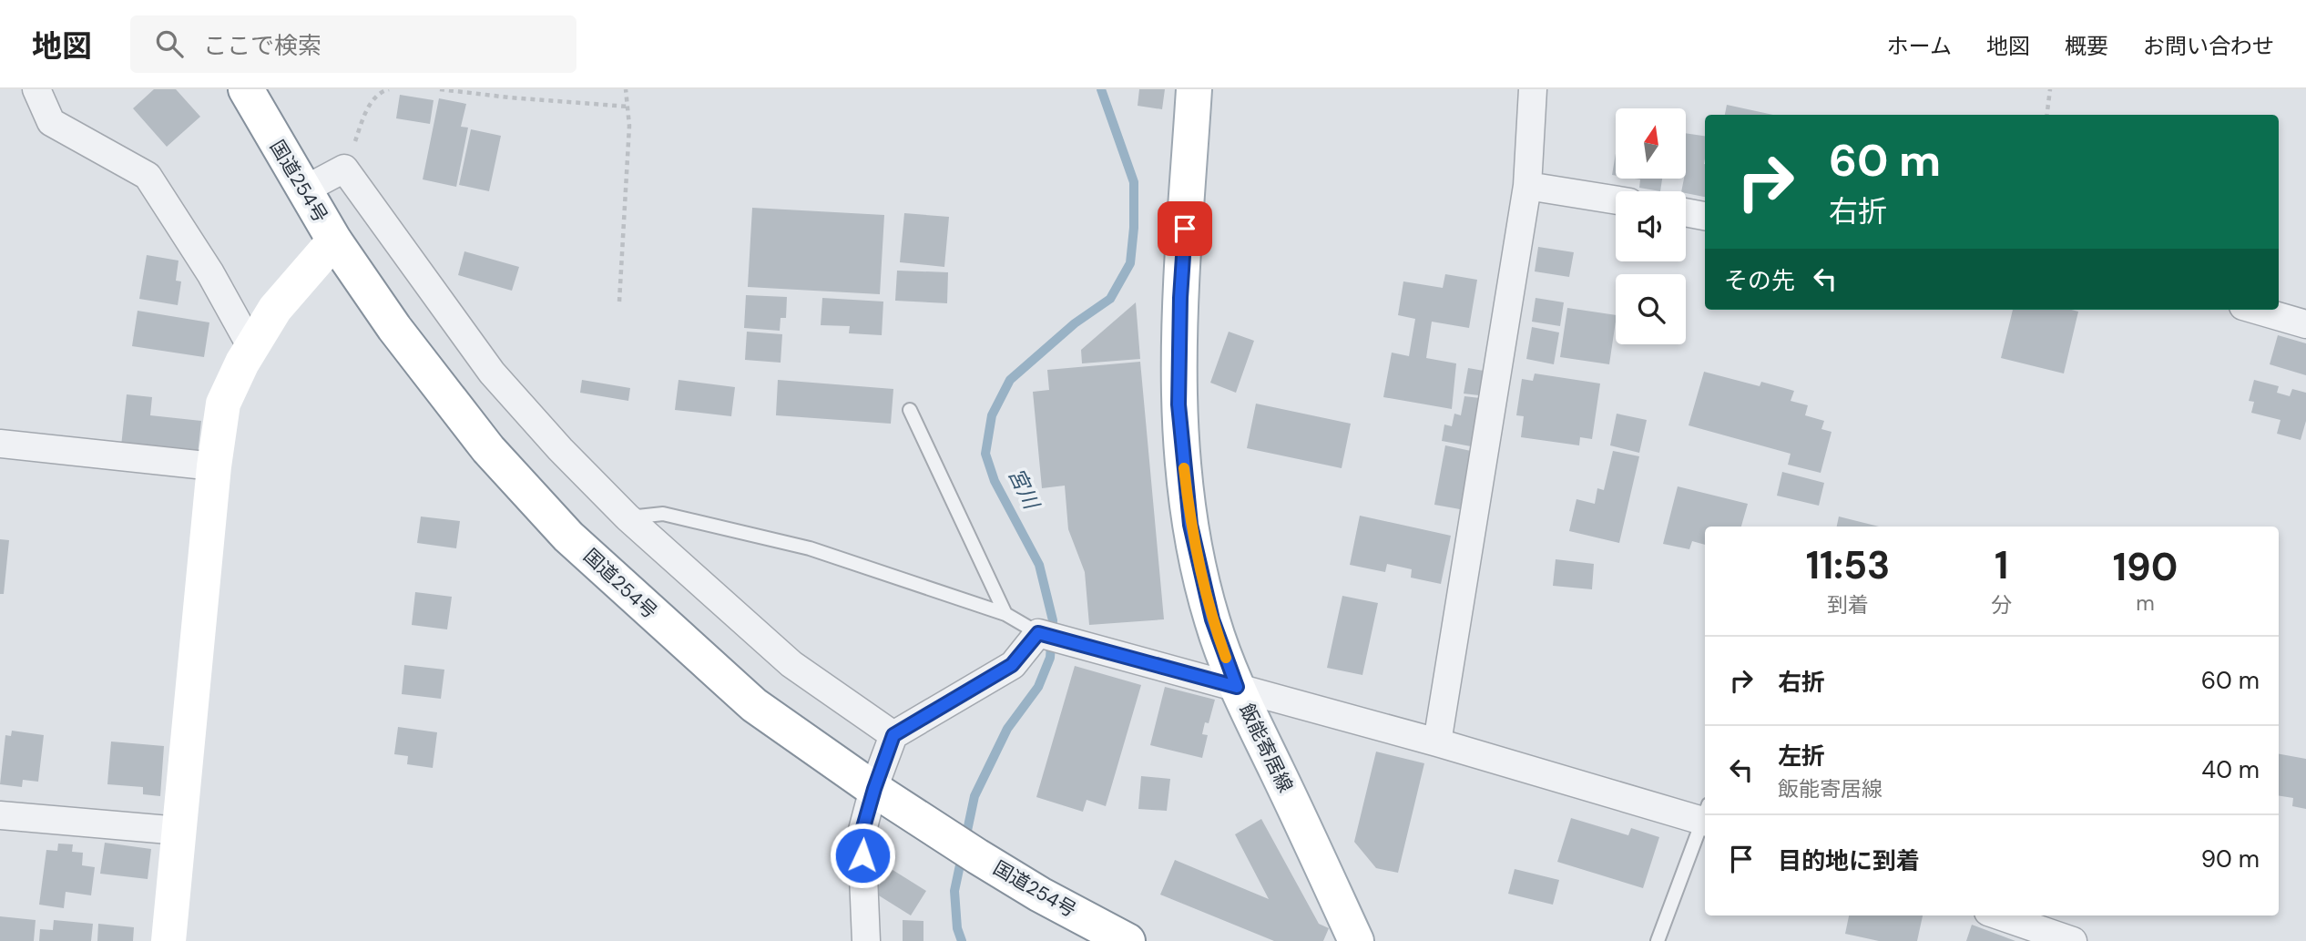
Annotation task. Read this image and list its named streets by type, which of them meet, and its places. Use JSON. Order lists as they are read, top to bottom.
{
  "streets": {
    "main road": ["国道254号", "飯能寄居線"]
  },
  "water": ["宮川"],
  "north": "top",
  "page": {
    "header": "地図",
    "search": "ここで検索",
    "nav": [
      "ホーム",
      "地図",
      "概要",
      "お問い合わせ"
    ],
    "turn": ["60 m", "右折"],
    "then": "その先",
    "eta": [
      "11:53",
      "到着",
      "1",
      "分",
      "190",
      "m"
    ],
    "list": [
      {
        "name": "右折",
        "value": "60 m"
      },
      {
        "name": "左折",
        "note": "飯能寄居線",
        "value": "40 m"
      },
      {
        "name": "目的地に到着",
        "value": "90 m"
      }
    ]
  }
}
